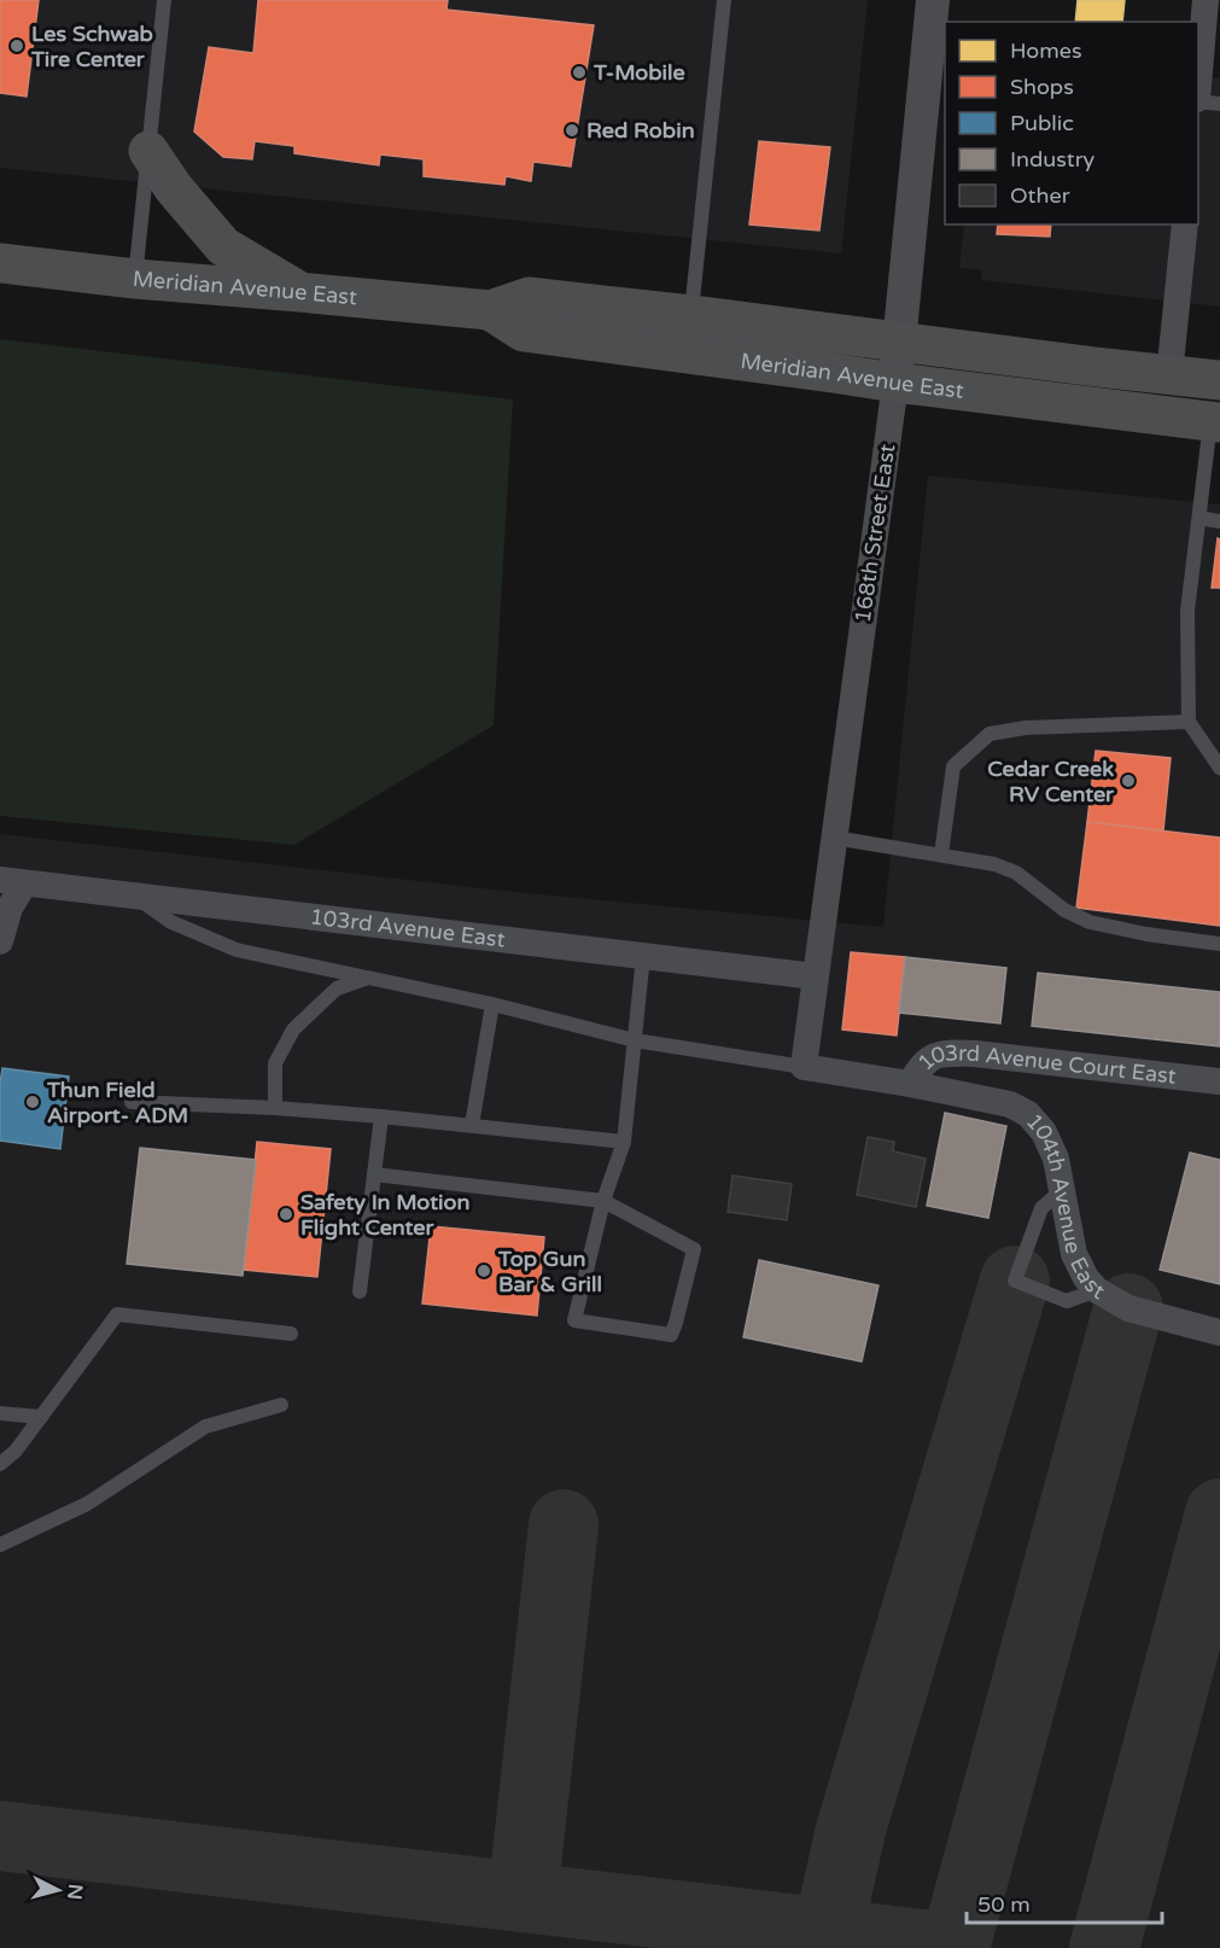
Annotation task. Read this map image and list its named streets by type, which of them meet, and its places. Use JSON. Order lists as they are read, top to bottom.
{
  "streets": {
    "main road": ["Meridian Avenue East"],
    "street": [
      "168th Street East",
      "103rd Avenue East",
      "103rd Avenue Court East",
      "104th Avenue East"
    ]
  },
  "crossings": [
    ["Meridian Avenue East", "168th Street East"],
    ["168th Street East", "103rd Avenue East"],
    ["168th Street East", "103rd Avenue Court East"],
    ["103rd Avenue Court East", "104th Avenue East"]
  ],
  "places": [
    "Les Schwab Tire Center",
    "T-Mobile",
    "Red Robin",
    "Cedar Creek RV Center",
    "Thun Field Airport- ADM",
    "Safety In Motion Flight Center",
    "Top Gun Bar & Grill"
  ],
  "legend": [
    "Homes",
    "Shops",
    "Public",
    "Industry",
    "Other"
  ],
  "scale_bar": "50 m",
  "north": "right"
}
